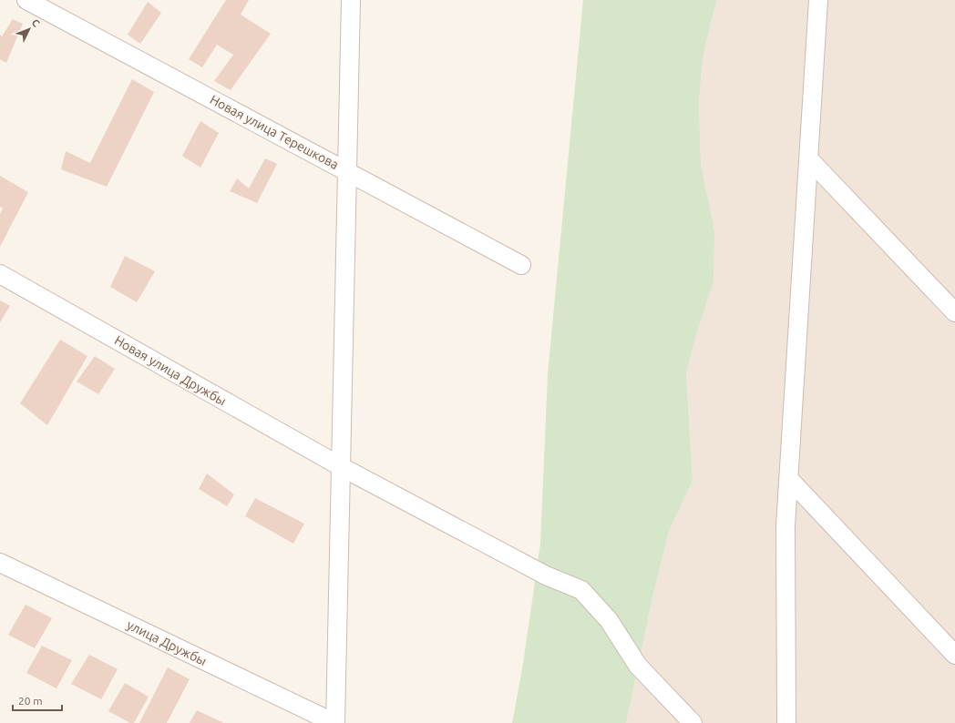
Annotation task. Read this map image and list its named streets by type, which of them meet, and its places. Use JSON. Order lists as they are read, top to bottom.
{
  "streets": {
    "street": ["Новая улица Терешкова", "Новая улица Дружбы", "улица Дружбы"]
  },
  "scale_bar": "20 m",
  "north": "top right"
}
